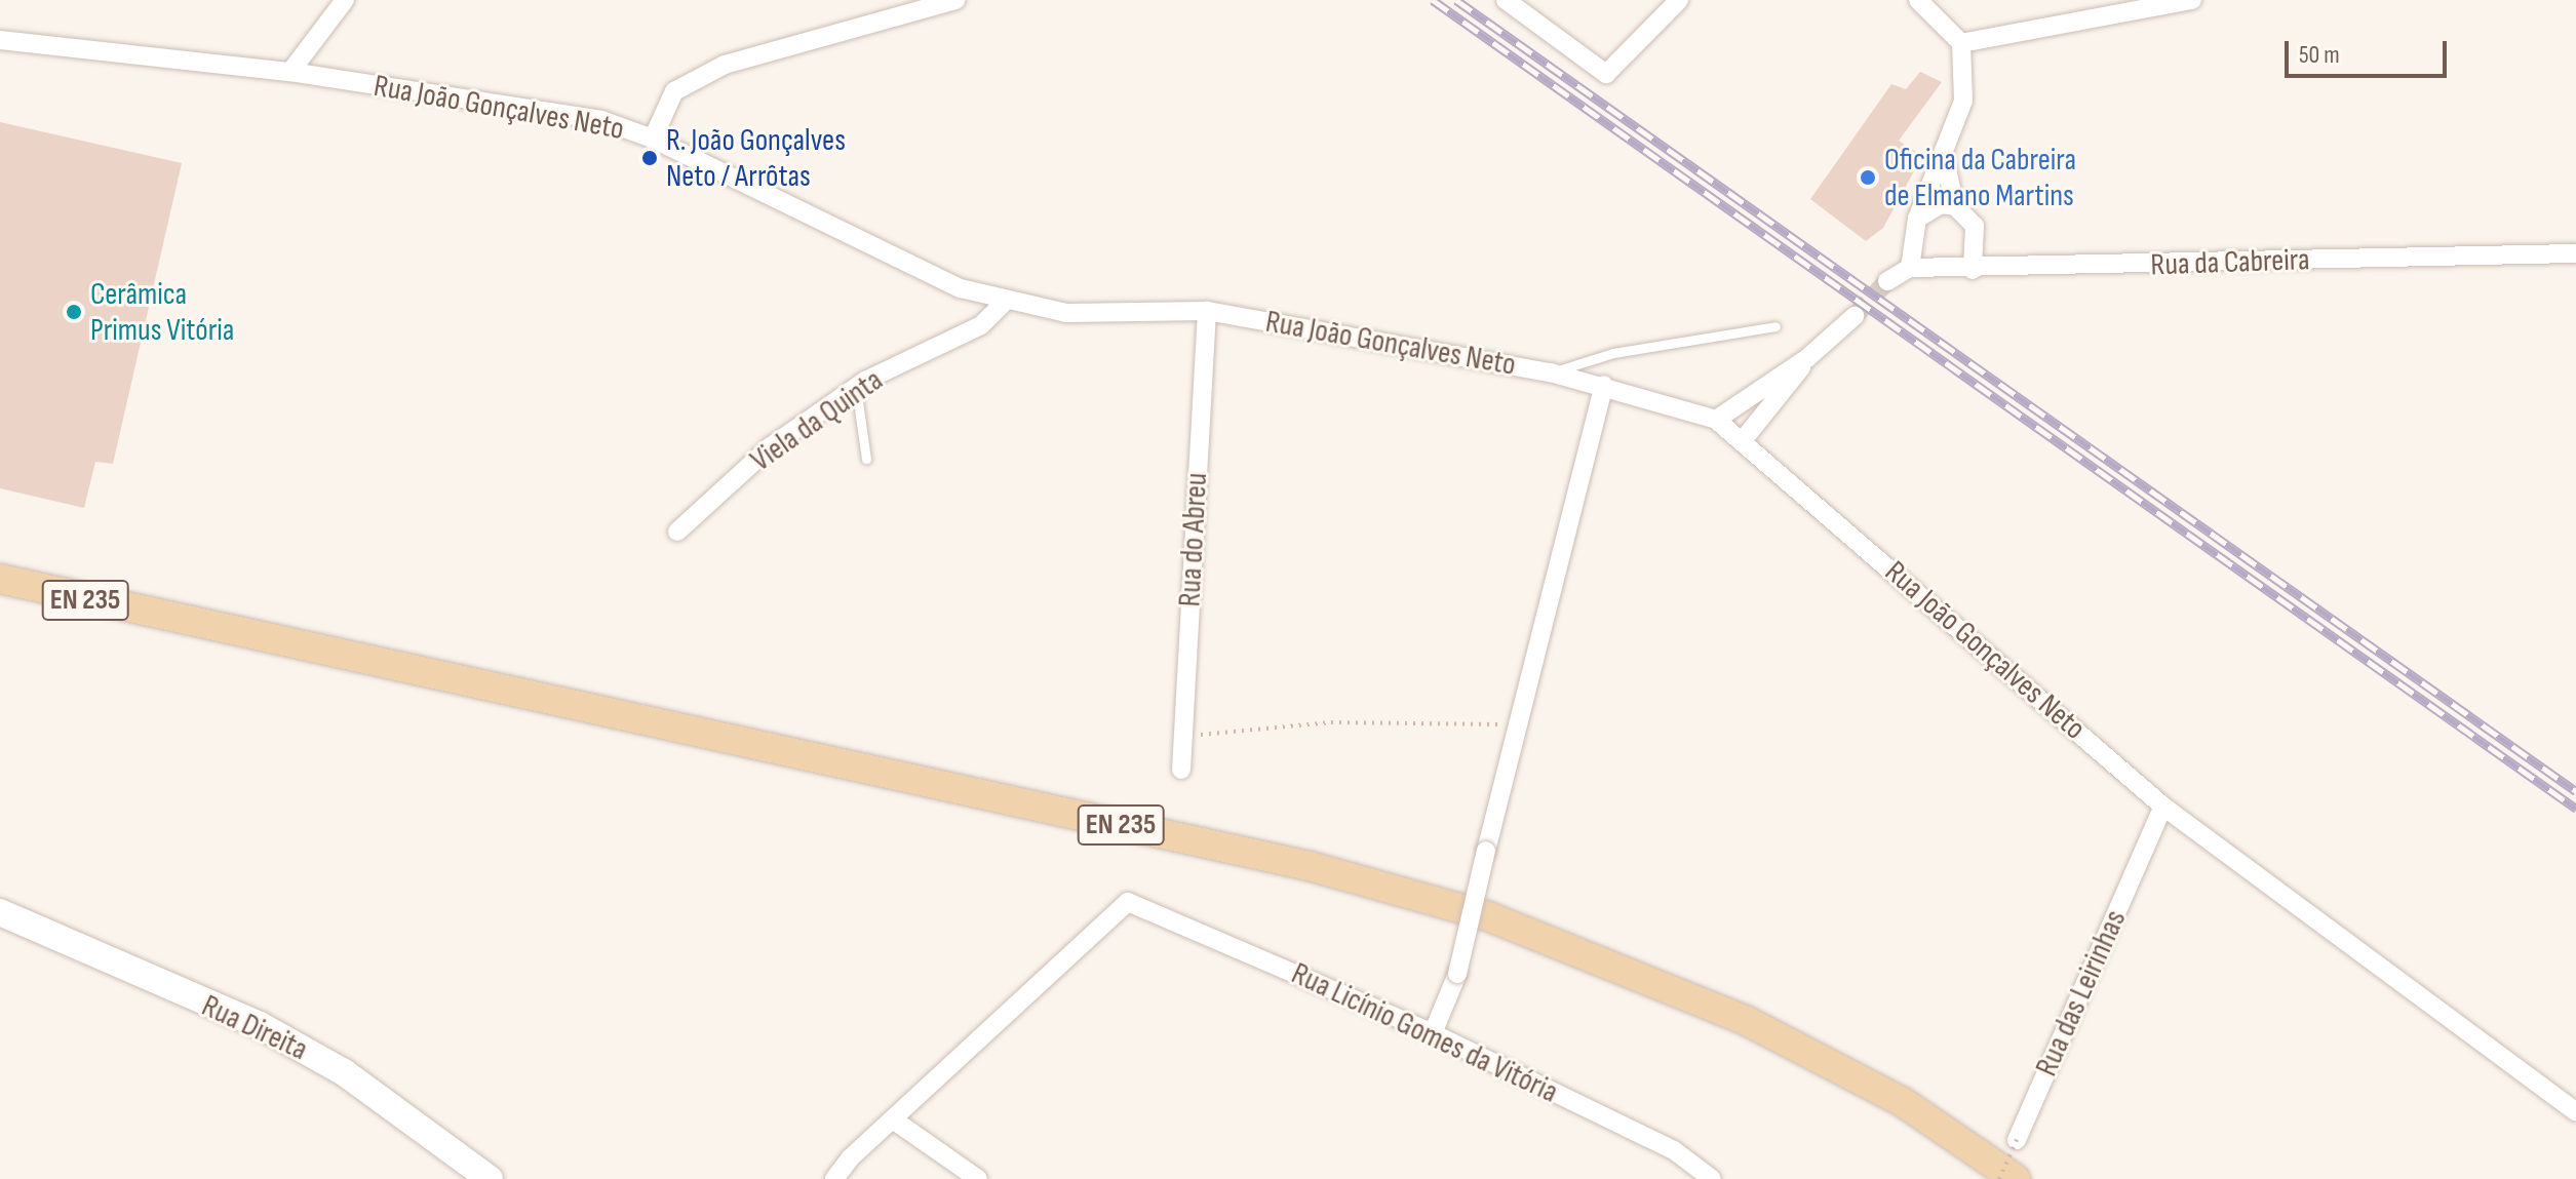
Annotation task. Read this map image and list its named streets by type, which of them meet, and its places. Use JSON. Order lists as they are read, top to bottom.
{
  "streets": {
    "main road": ["EN 235", "Rua Direita"],
    "street": [
      "Rua João Gonçalves Neto",
      "Rua da Cabreira",
      "Viela da Quinta",
      "Rua do Abreu",
      "Rua das Leirinhas",
      "Rua Licínio Gomes da Vitória"
    ]
  },
  "crossings": [
    ["Rua João Gonçalves Neto", "Viela da Quinta"],
    ["Rua João Gonçalves Neto", "Rua do Abreu"],
    ["Rua João Gonçalves Neto", "Rua das Leirinhas"]
  ],
  "places": ["R. João Gonçalves Neto / Arrôtas", "Oficina da Cabreira de Elmano Martins", "Cerâmica Primus Vitória"],
  "scale_bar": "50 m"
}
